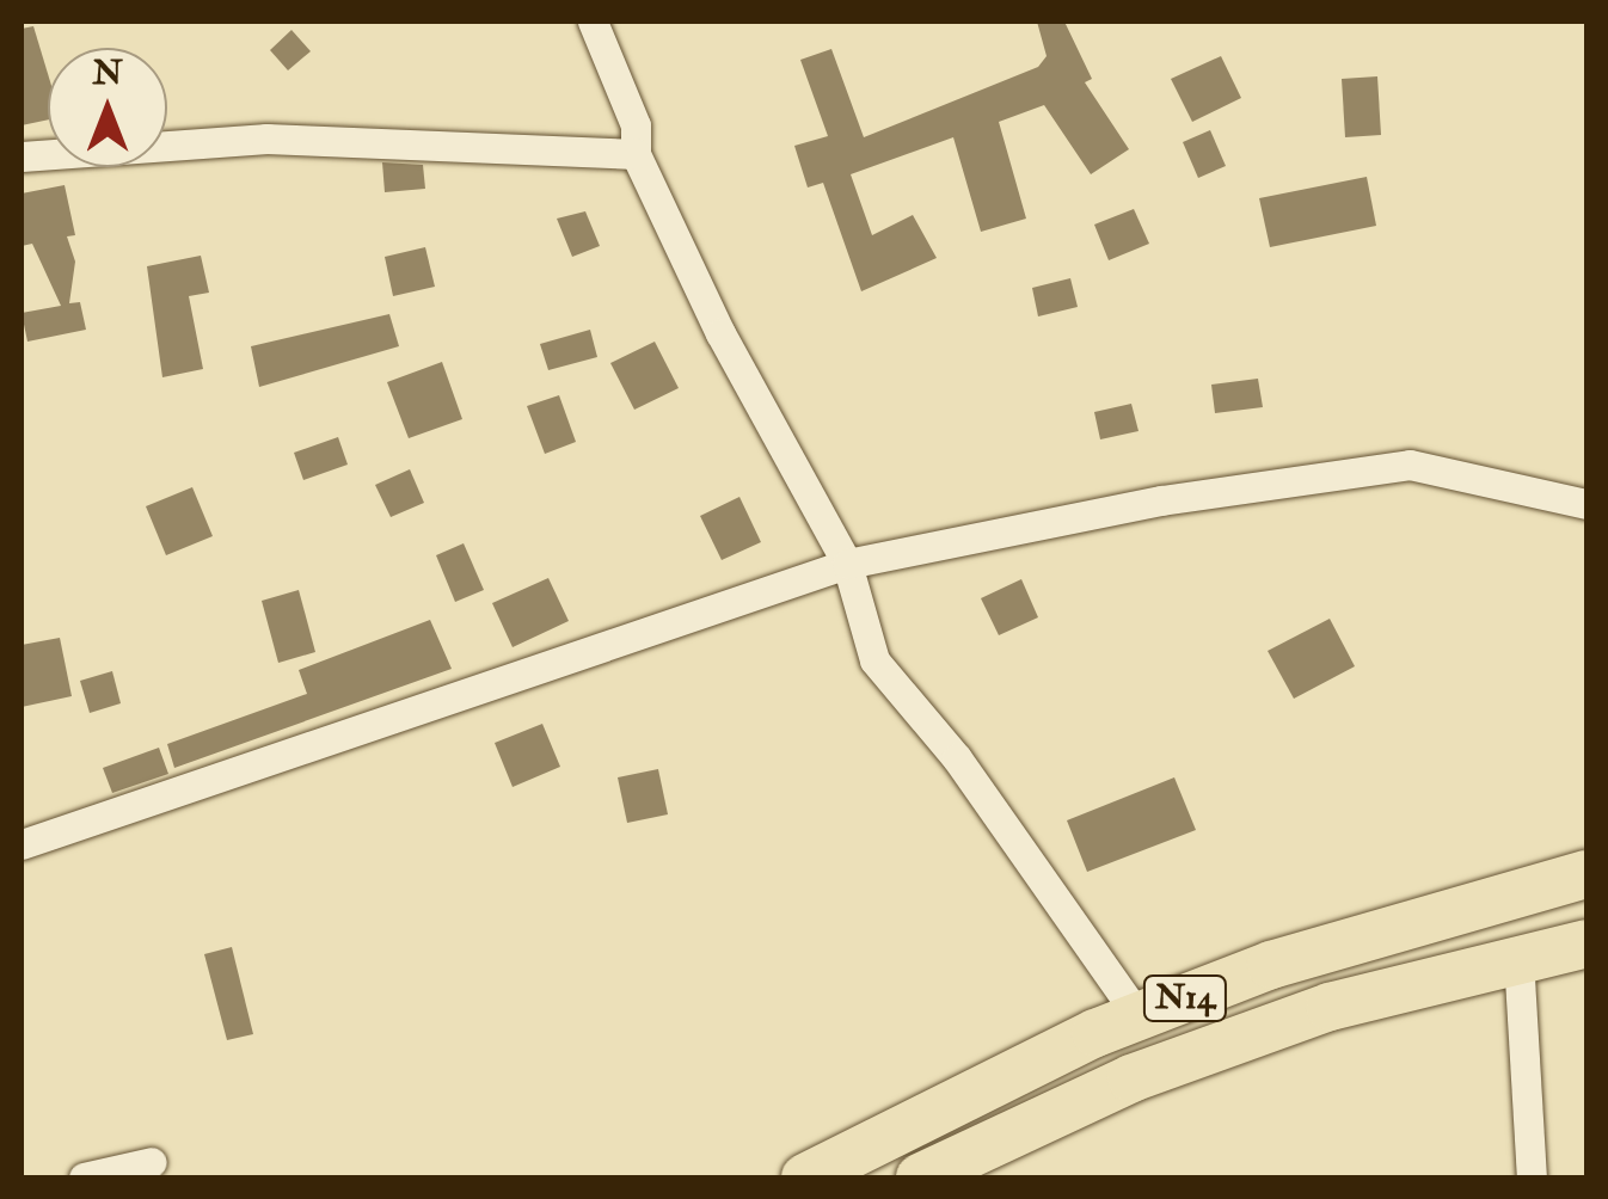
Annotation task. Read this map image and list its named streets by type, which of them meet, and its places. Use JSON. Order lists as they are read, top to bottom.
{
  "streets": {
    "main road": ["N14"]
  },
  "north": "top"
}
